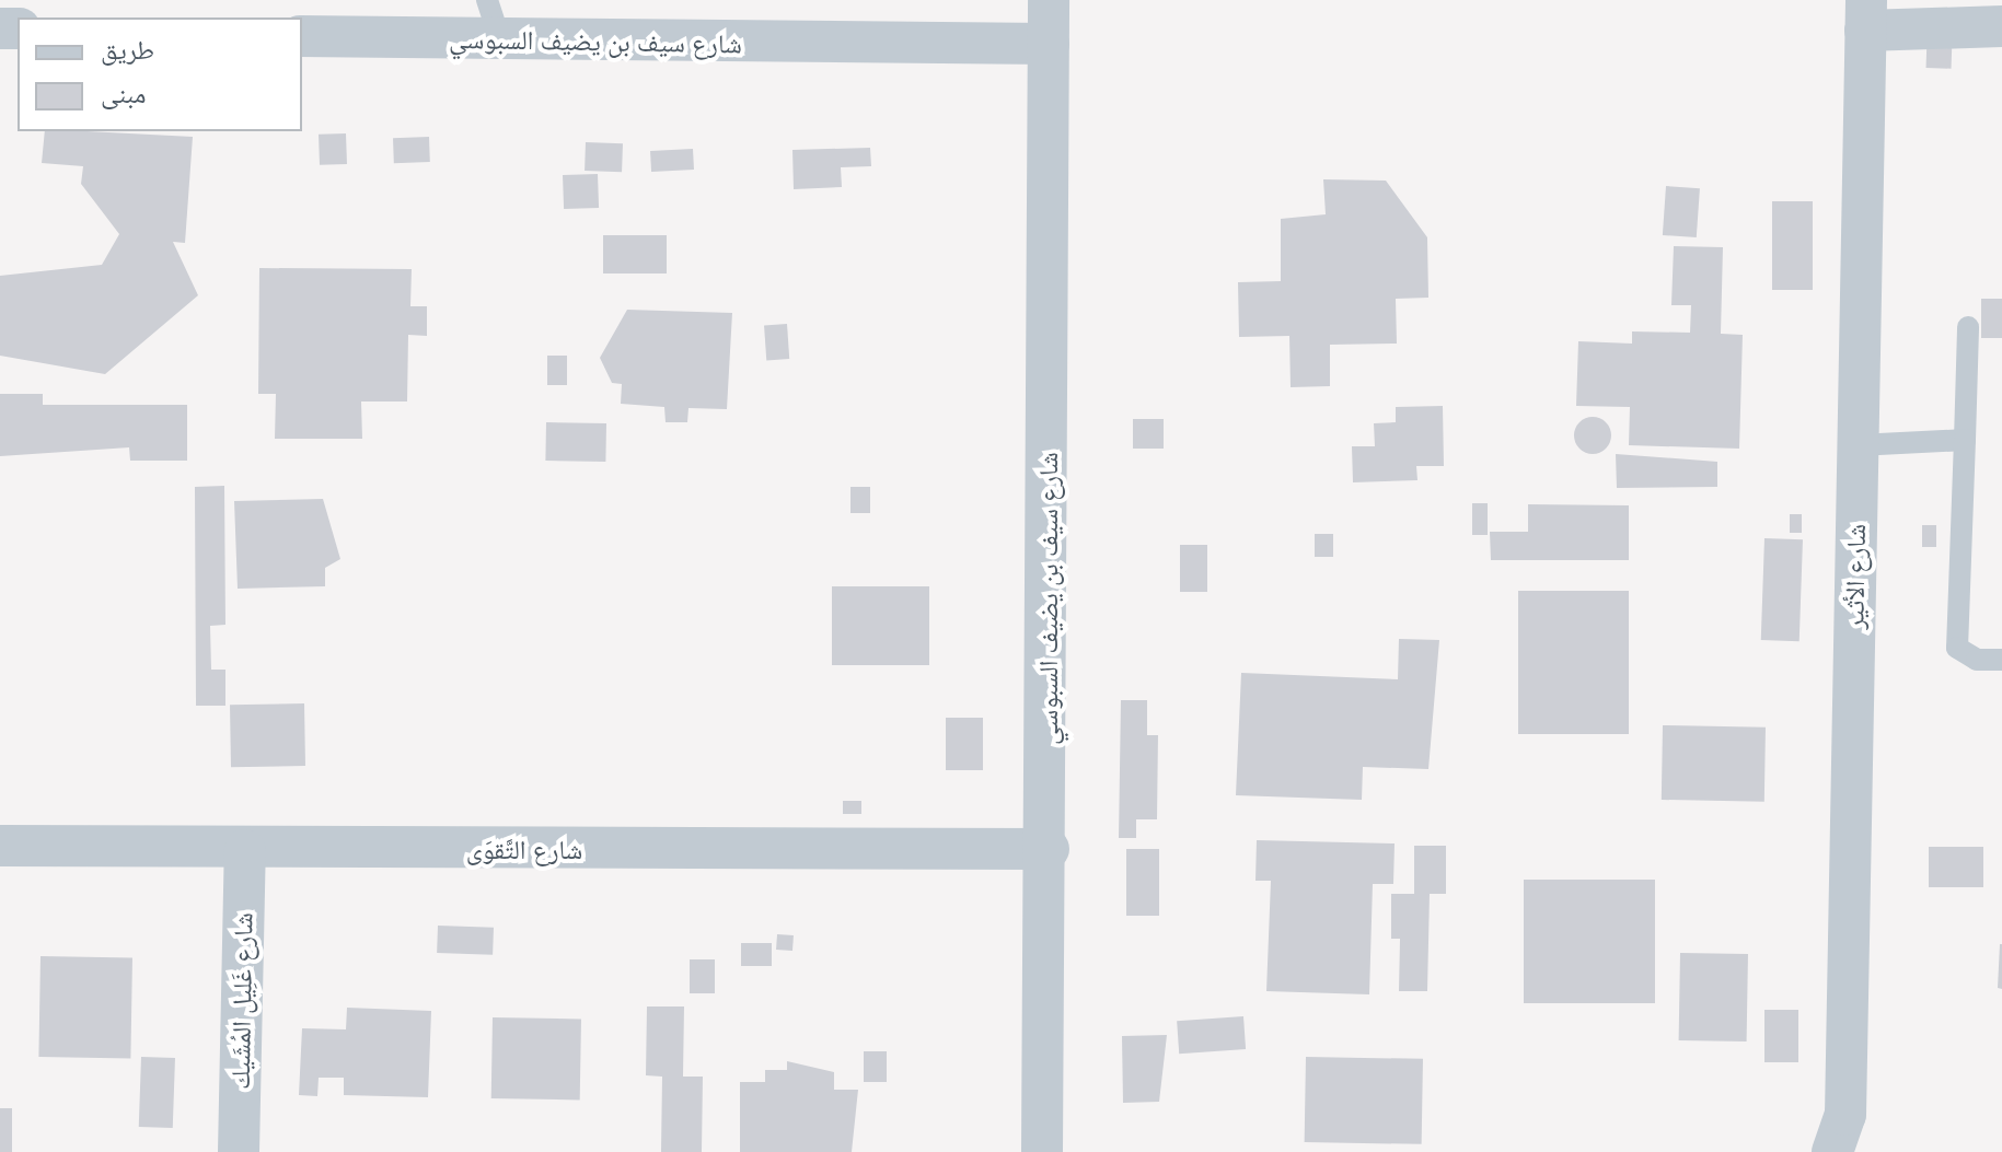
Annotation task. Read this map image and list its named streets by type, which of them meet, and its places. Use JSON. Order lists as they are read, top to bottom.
{
  "streets": {
    "street": [
      "شارع سيف بن يضيف السبوسي",
      "شارع الأثير",
      "شارع التَّقوَى",
      "شارع غَلِيل المُشَيك"
    ]
  },
  "crossings": [
    ["شارع سيف بن يضيف السبوسي", "شارع التَّقوَى"],
    ["شارع التَّقوَى", "شارع غَلِيل المُشَيك"]
  ],
  "legend": ["طريق", "مبنى"]
}
